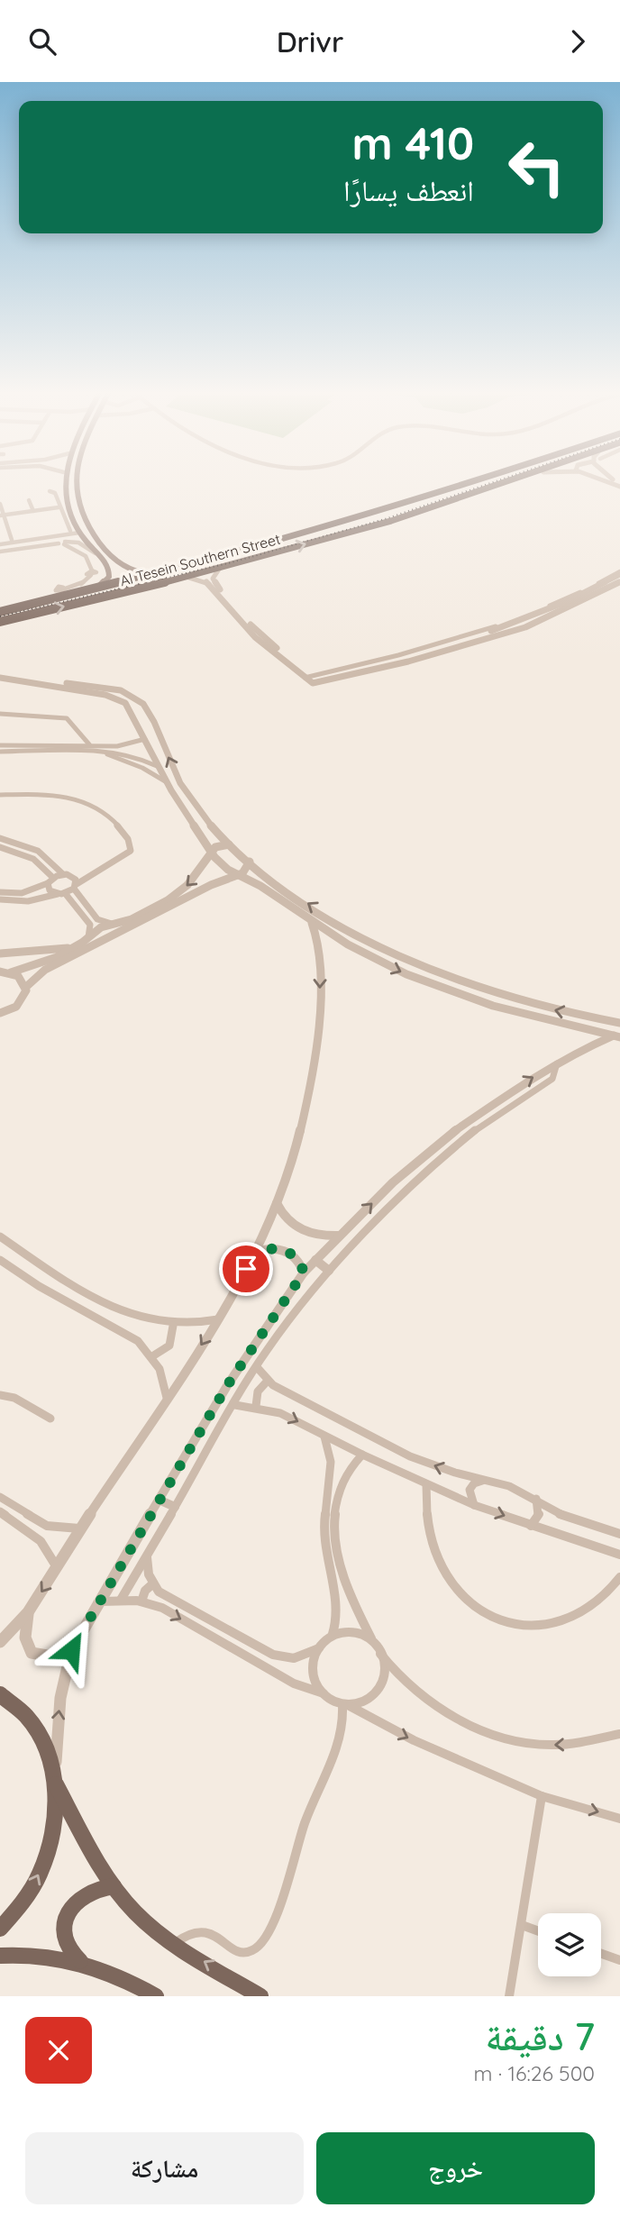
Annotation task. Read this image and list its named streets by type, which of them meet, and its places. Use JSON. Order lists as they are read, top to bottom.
{
  "streets": {
    "main road": ["Al Tesein Southern Street"]
  },
  "page": {
    "header": "Drivr",
    "turn": ["410 m", "انعطف يسارًا"],
    "heading": ["7 دقيقة", "500 m · 16:26"],
    "buttons": ["خروج", "مشاركة"]
  }
}
